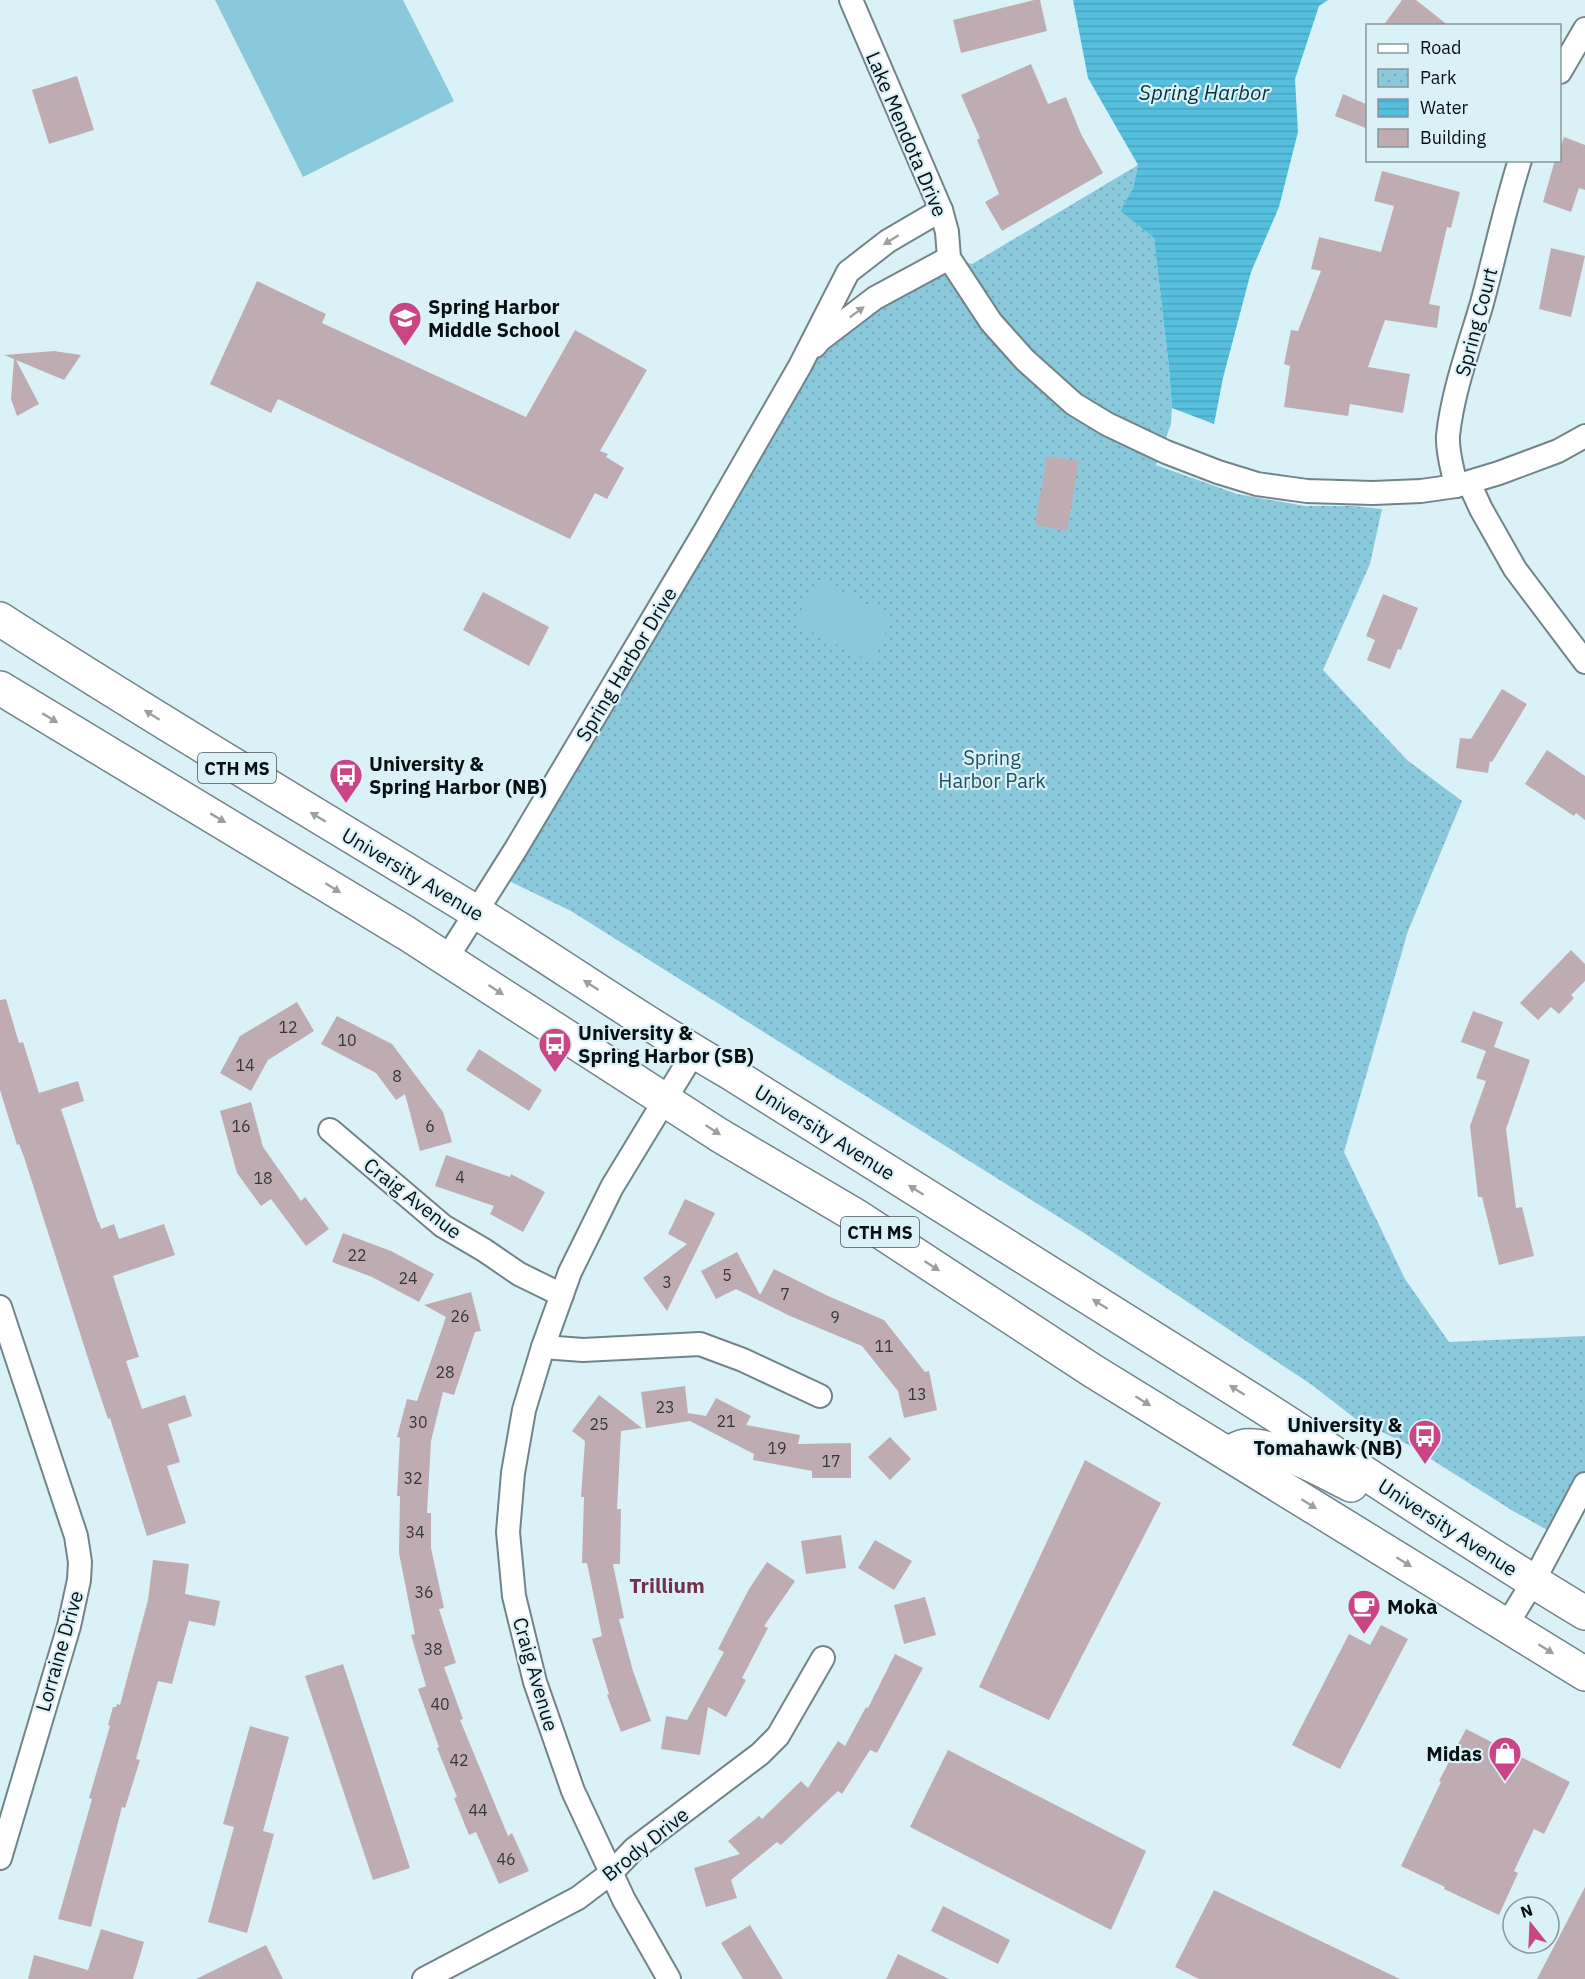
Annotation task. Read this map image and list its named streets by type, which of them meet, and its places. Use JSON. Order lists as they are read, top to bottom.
{
  "streets": {
    "main road": ["CTH MS", "University Avenue"],
    "street": [
      "Lake Mendota Drive",
      "Spring Court",
      "Spring Harbor Drive",
      "Craig Avenue",
      "Lorraine Drive",
      "Brody Drive"
    ]
  },
  "crossings": [
    ["Lake Mendota Drive", "Spring Court"],
    ["Lake Mendota Drive", "Spring Harbor Drive"],
    ["Spring Harbor Drive", "CTH MS"],
    ["Spring Harbor Drive", "University Avenue"],
    ["CTH MS", "Craig Avenue"],
    ["University Avenue", "Craig Avenue"],
    ["Craig Avenue", "Brody Drive"]
  ],
  "districts": ["Trillium"],
  "water": ["Spring Harbor"],
  "parks": ["Spring Harbor Park"],
  "places": {
    "school or university": ["Spring Harbor Middle School"],
    "bus stop": ["University & Spring Harbor (NB)", "University & Spring Harbor (SB)", "University & Tomahawk (NB)"],
    "cafe": ["Moka"],
    "shop": ["Midas"]
  },
  "house_numbers": [
    "12",
    "10",
    "14",
    "8",
    "16",
    "6",
    "4",
    "18",
    "22",
    "5",
    "24",
    "3",
    "7",
    "26",
    "9",
    "11",
    "28",
    "13",
    "23",
    "21",
    "30",
    "25",
    "19",
    "17",
    "32",
    "34",
    "36",
    "38",
    "40",
    "42",
    "44",
    "46"
  ],
  "legend": [
    "Road",
    "Park",
    "Water",
    "Building"
  ],
  "north": "top"
}
